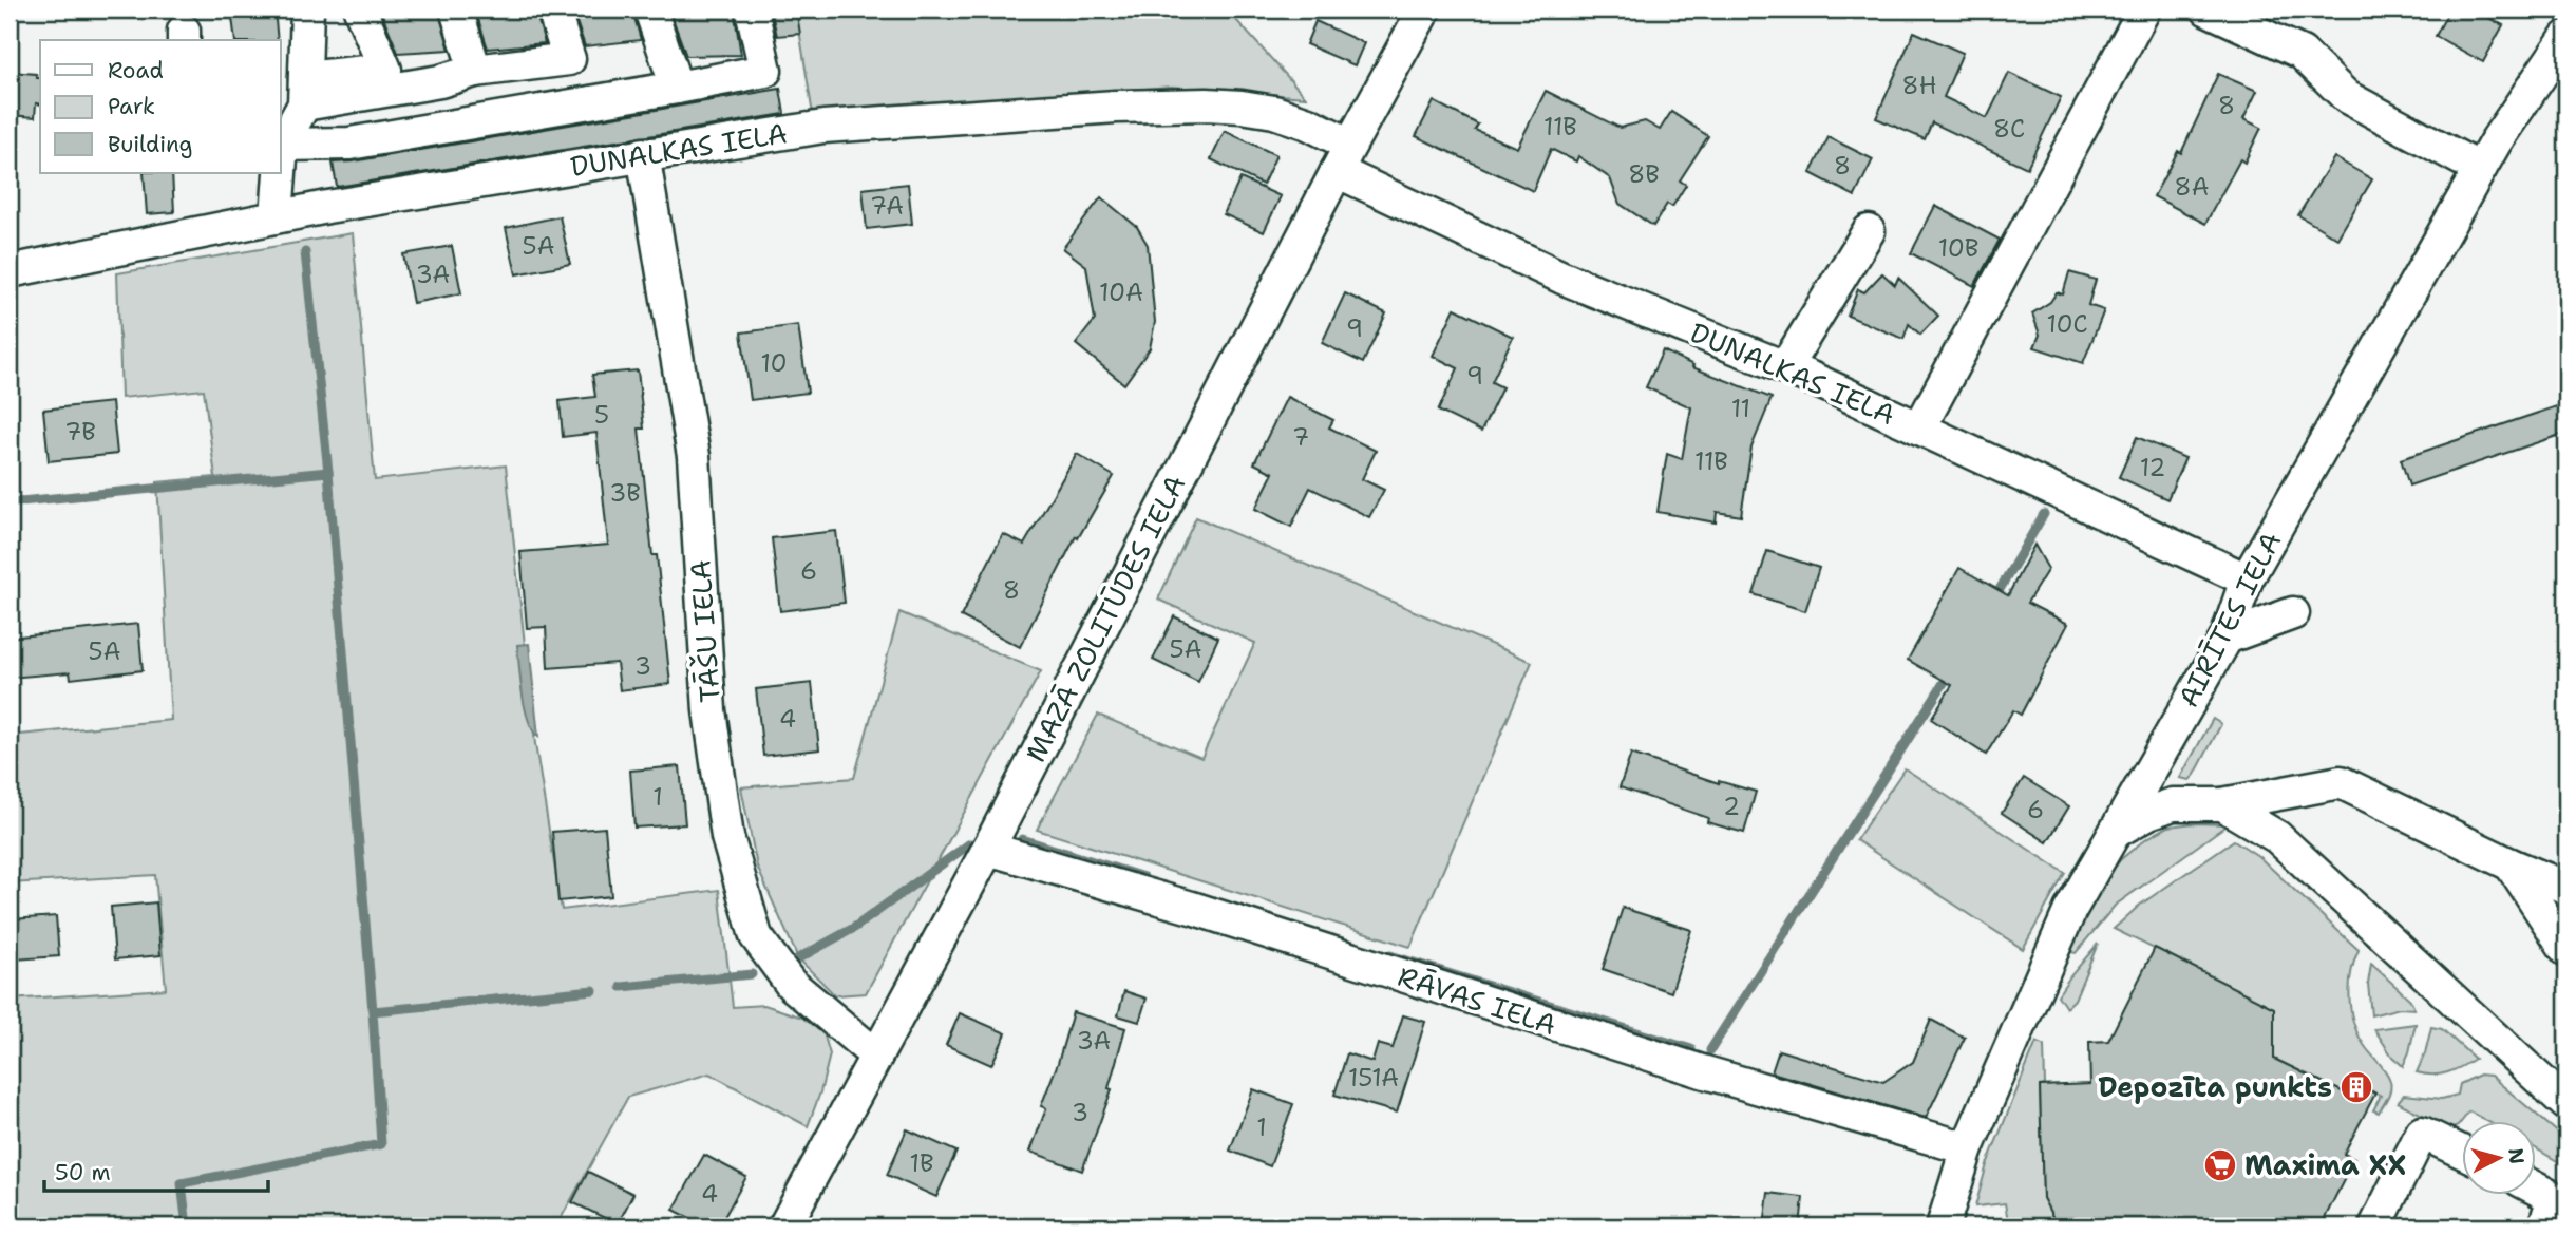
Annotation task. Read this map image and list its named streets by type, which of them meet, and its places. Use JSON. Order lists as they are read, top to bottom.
{
  "streets": {
    "street": [
      "DUNALKAS IELA",
      "MAZĀ ZOLITŪDES IELA",
      "AIRĪTES IELA",
      "TĀŠU IELA",
      "RĀVAS IELA"
    ]
  },
  "crossings": [
    ["DUNALKAS IELA", "MAZĀ ZOLITŪDES IELA"],
    ["DUNALKAS IELA", "AIRĪTES IELA"],
    ["DUNALKAS IELA", "TĀŠU IELA"],
    ["MAZĀ ZOLITŪDES IELA", "TĀŠU IELA"],
    ["MAZĀ ZOLITŪDES IELA", "RĀVAS IELA"],
    ["AIRĪTES IELA", "RĀVAS IELA"]
  ],
  "places": {
    "building": ["Depozīta punkts"],
    "supermarket": ["Maxima XX"]
  },
  "house_numbers": [
    "8H",
    "8",
    "11B",
    "8C",
    "8",
    "8B",
    "8A",
    "7A",
    "5A",
    "10B",
    "3A",
    "10A",
    "10C",
    "9",
    "10",
    "9",
    "11",
    "5",
    "7B",
    "7",
    "11B",
    "12",
    "3B",
    "6",
    "8",
    "5A",
    "5A",
    "3",
    "4",
    "1",
    "2",
    "6",
    "3A",
    "151A",
    "3",
    "1",
    "1B",
    "4"
  ],
  "legend": ["Road", "Park", "Building"],
  "scale_bar": "50 m",
  "north": "right"
}
